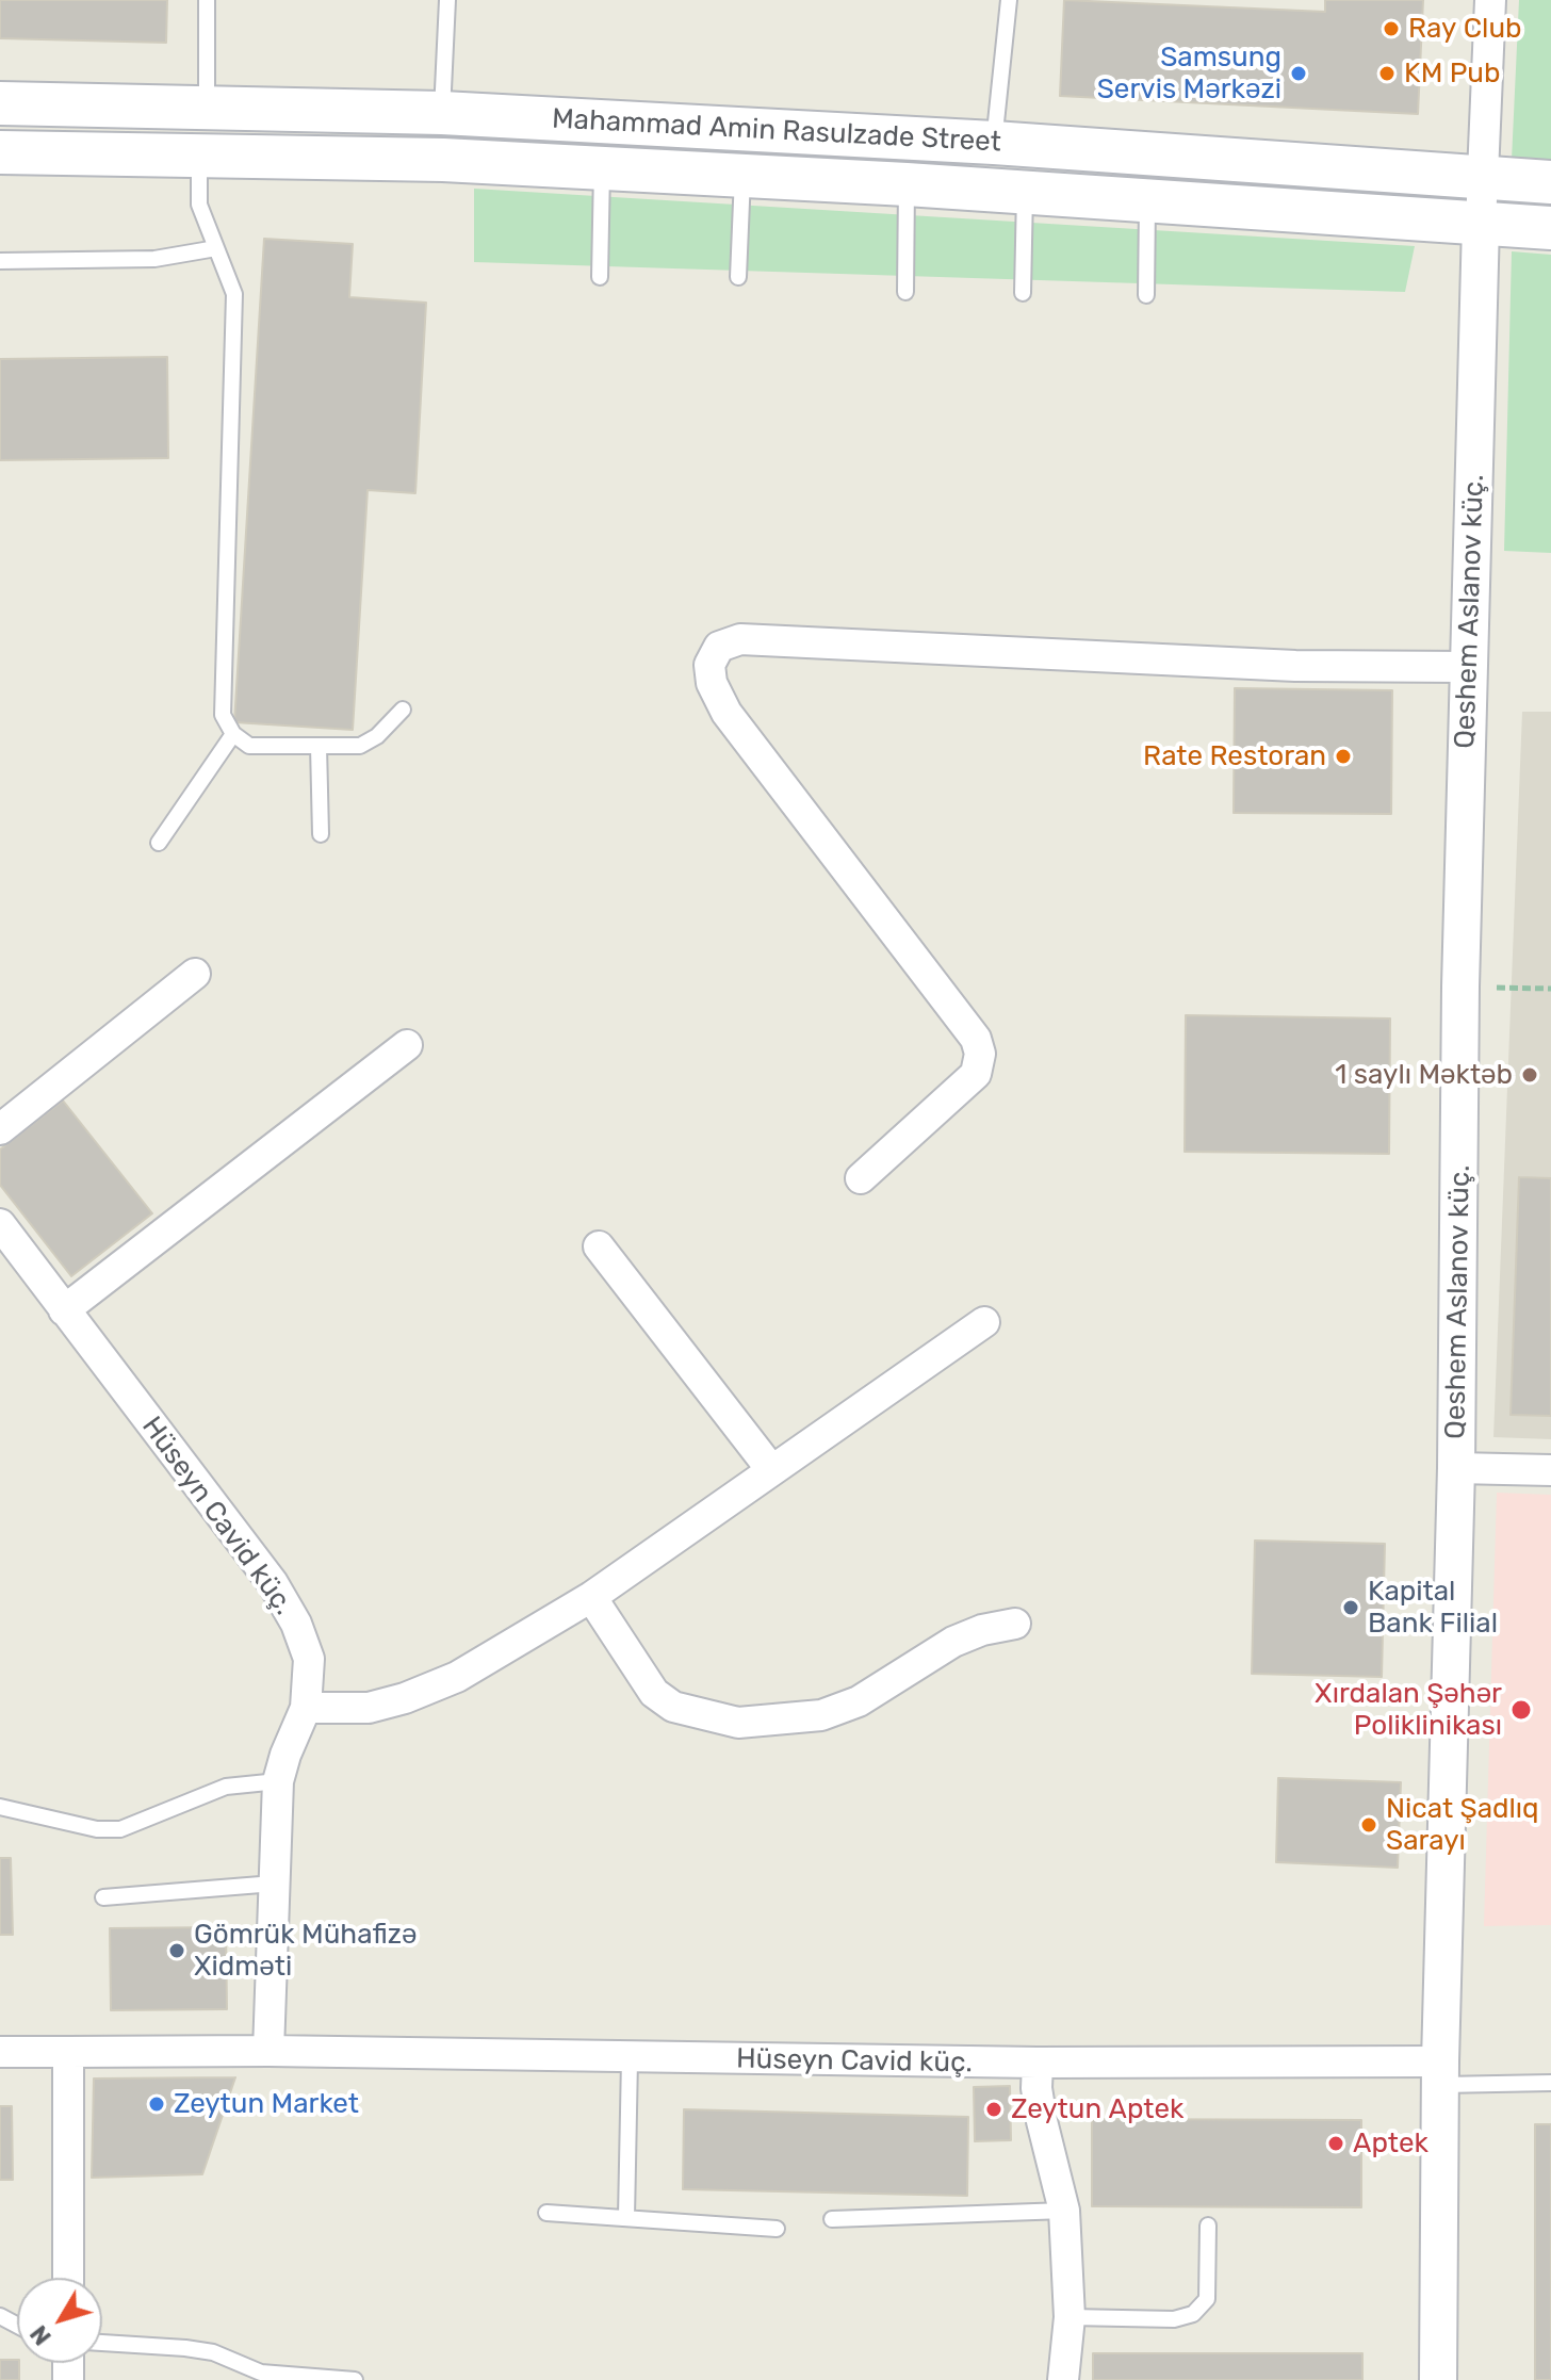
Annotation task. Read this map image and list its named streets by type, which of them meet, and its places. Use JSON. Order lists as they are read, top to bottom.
{
  "streets": {
    "main road": ["Mahammad Amin Rasulzade Street"],
    "street": ["Qeshem Aslanov küç.", "Hüseyn Cavid küç."]
  },
  "crossings": [
    ["Mahammad Amin Rasulzade Street", "Qeshem Aslanov küç."],
    ["Qeshem Aslanov küç.", "Hüseyn Cavid küç."]
  ],
  "places": [
    "Ray Club",
    "Samsung Servis Mərkəzi",
    "KM Pub",
    "Rate Restoran",
    "1 saylı Məktəb",
    "Kapital Bank Filial",
    "Xırdalan Şəhər Poliklinikası",
    "Nicat Şadlıq Sarayı",
    "Gömrük Mühafizə Xidməti",
    "Zeytun Market",
    "Zeytun Aptek",
    "Aptek"
  ],
  "north": "bottom left"
}
